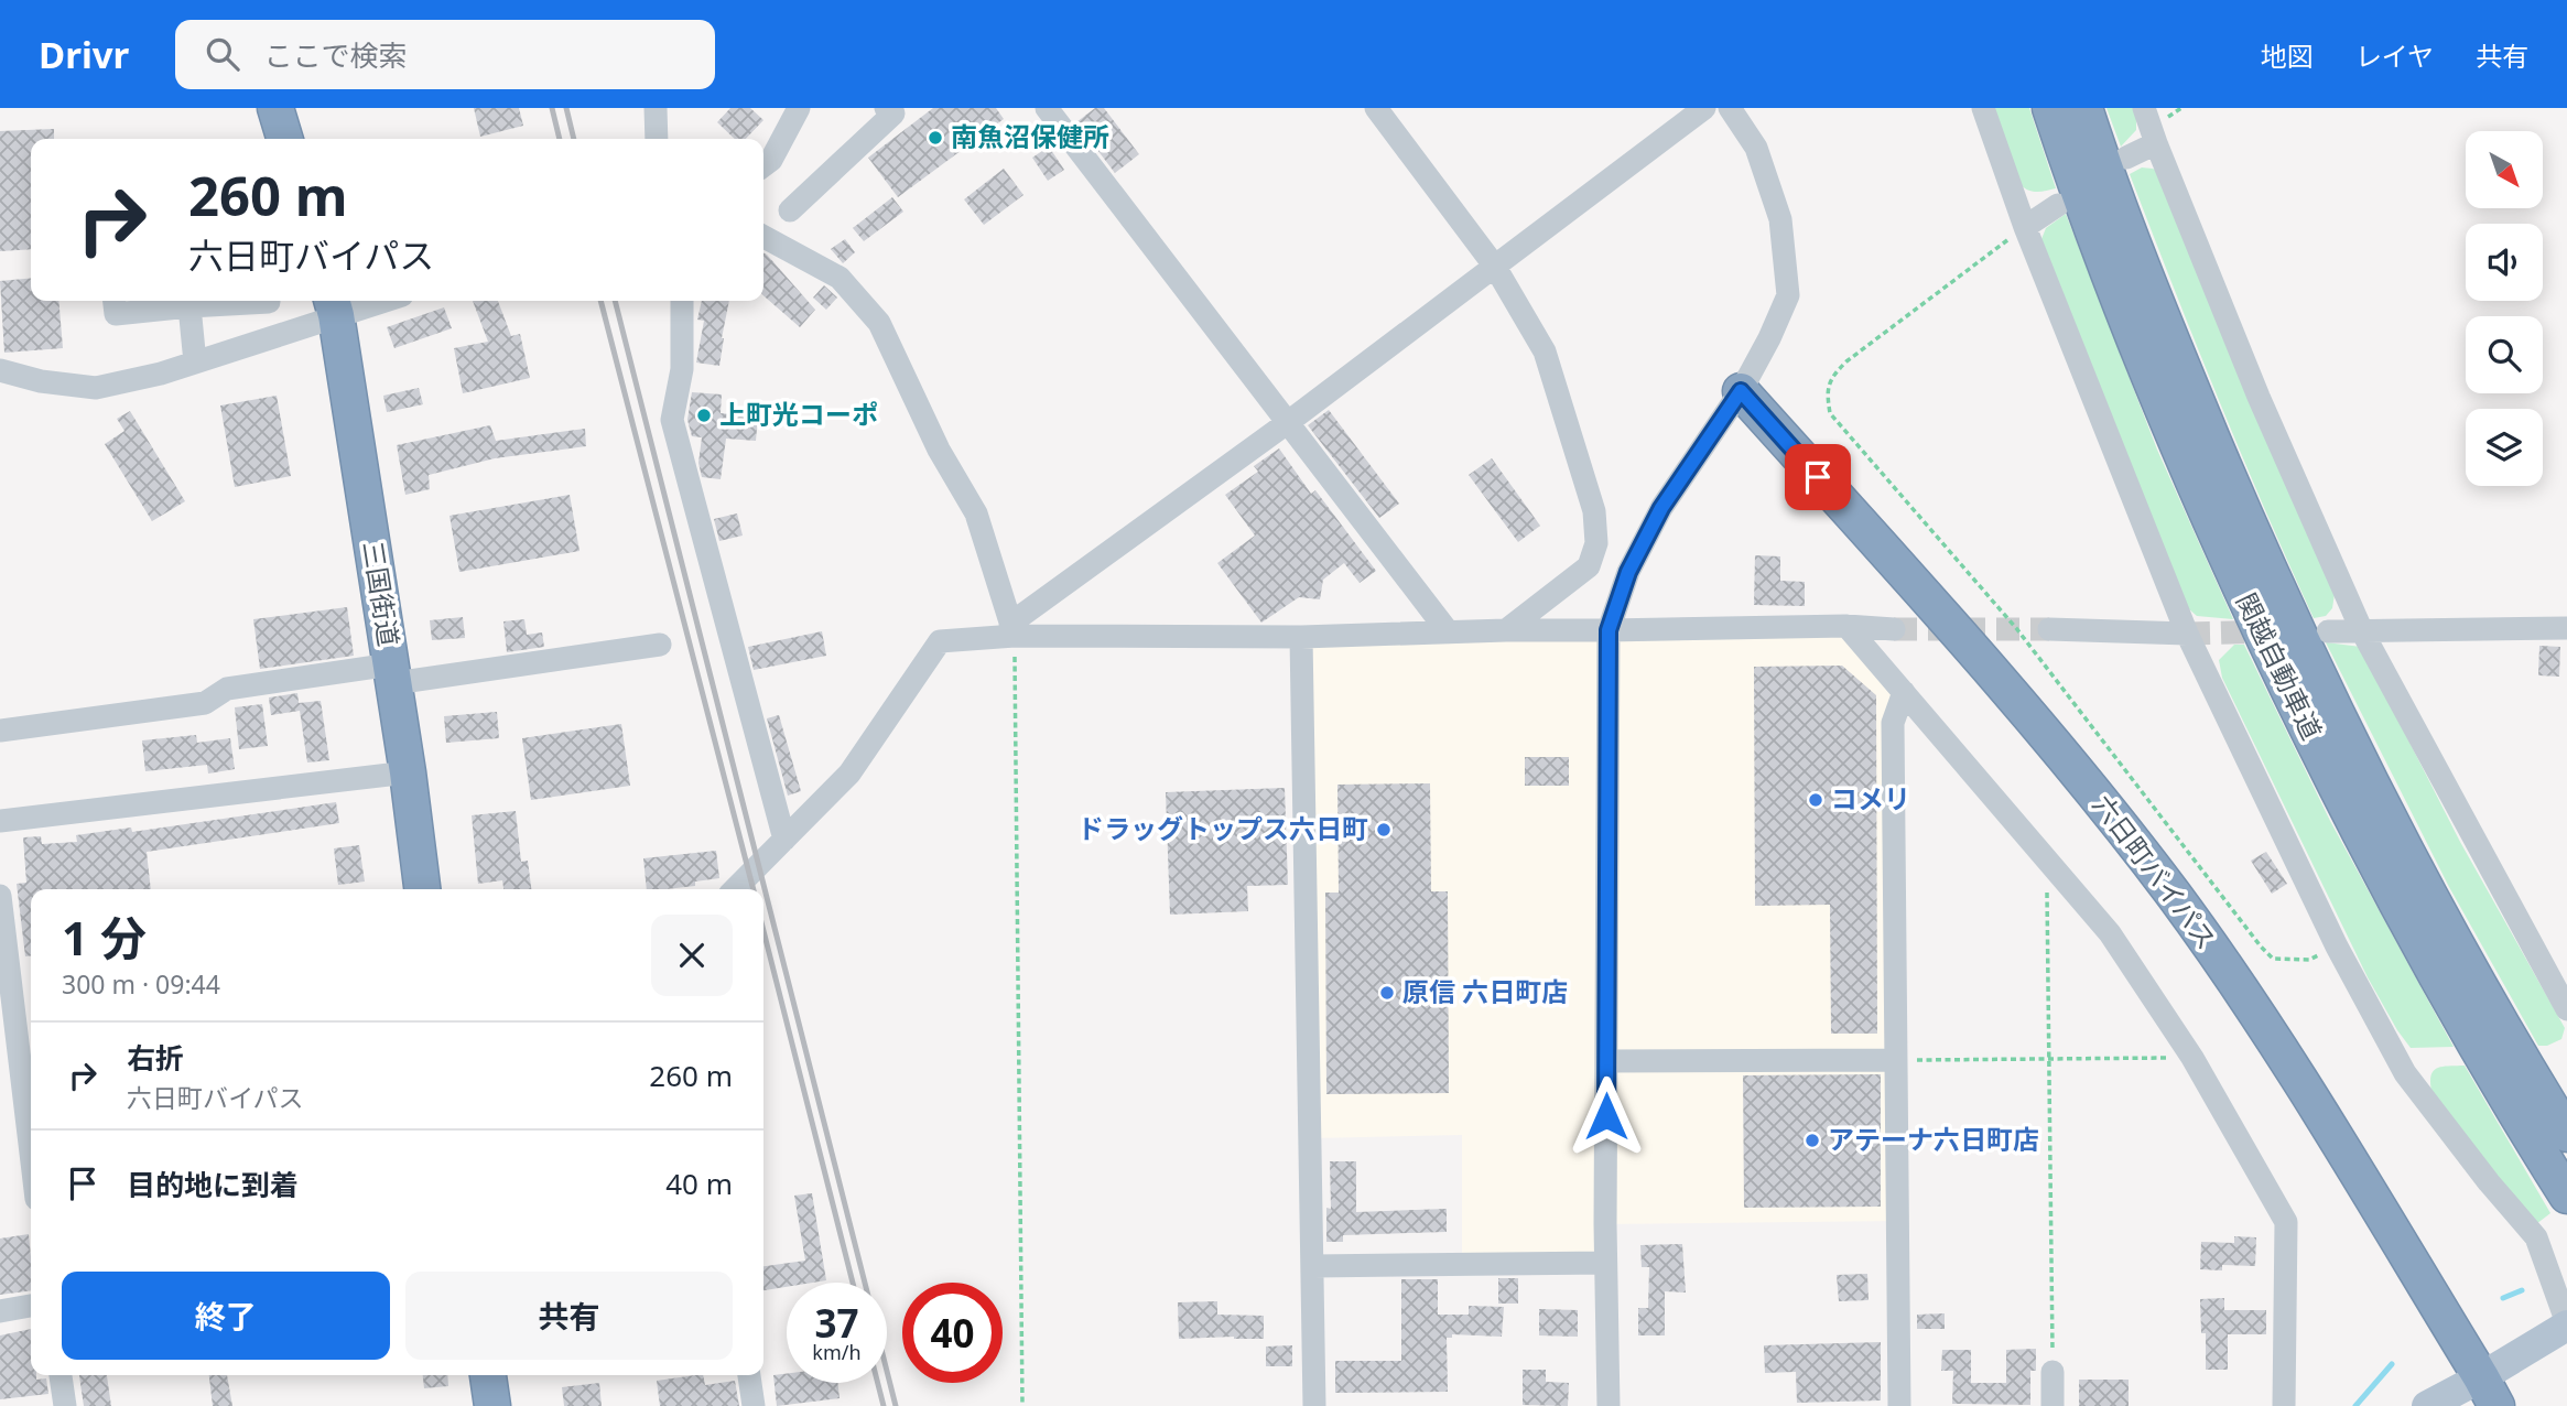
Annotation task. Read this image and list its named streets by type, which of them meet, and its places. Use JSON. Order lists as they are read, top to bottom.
{
  "streets": {
    "highway": ["三国街道", "関越自動車道", "六日町バイパス"]
  },
  "places": [
    "南魚沼保健所",
    "上町光コーポ",
    "コメリ",
    "ドラッグトップス六日町",
    "原信 六日町店",
    "アテーナ六日町店"
  ],
  "north": "bottom right",
  "page": {
    "header": "Drivr",
    "search": "ここで検索",
    "nav": ["地図", "レイヤ", "共有"],
    "turn": ["260 m", "六日町バイパス"],
    "heading": ["1 分", "300 m · 09:44"],
    "list": [
      {
        "name": "右折",
        "note": "六日町バイパス",
        "value": "260 m"
      },
      {
        "name": "目的地に到着",
        "value": "40 m"
      }
    ],
    "buttons": ["終了", "共有"],
    "speed": "37 km/h",
    "limit": "40"
  }
}
